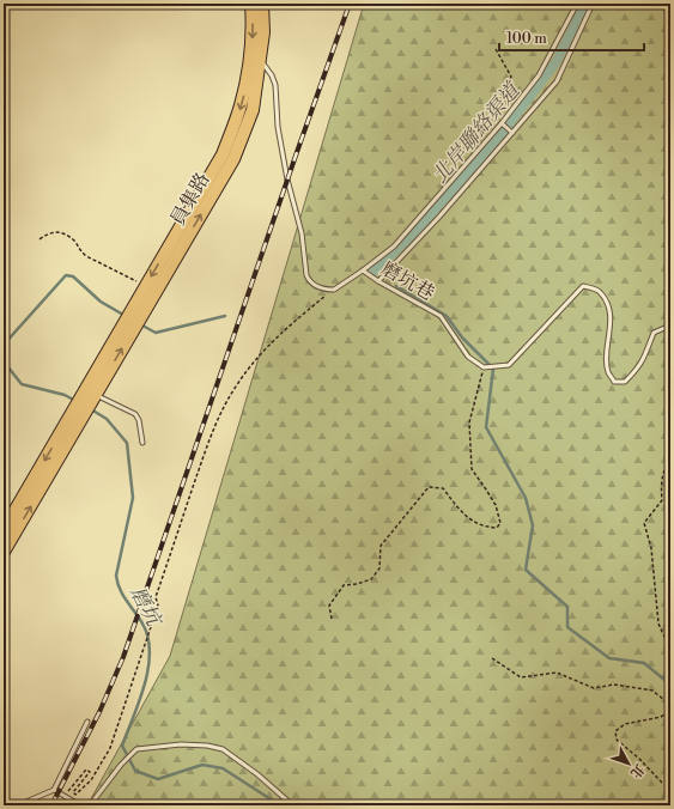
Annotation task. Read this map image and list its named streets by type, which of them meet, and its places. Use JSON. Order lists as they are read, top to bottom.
{
  "streets": {
    "main road": ["員集路"],
    "lane": ["磨坑巷"]
  },
  "water": ["北岸聯絡渠道", "磨坑"],
  "scale_bar": "100 m",
  "north": "bottom right"
}
